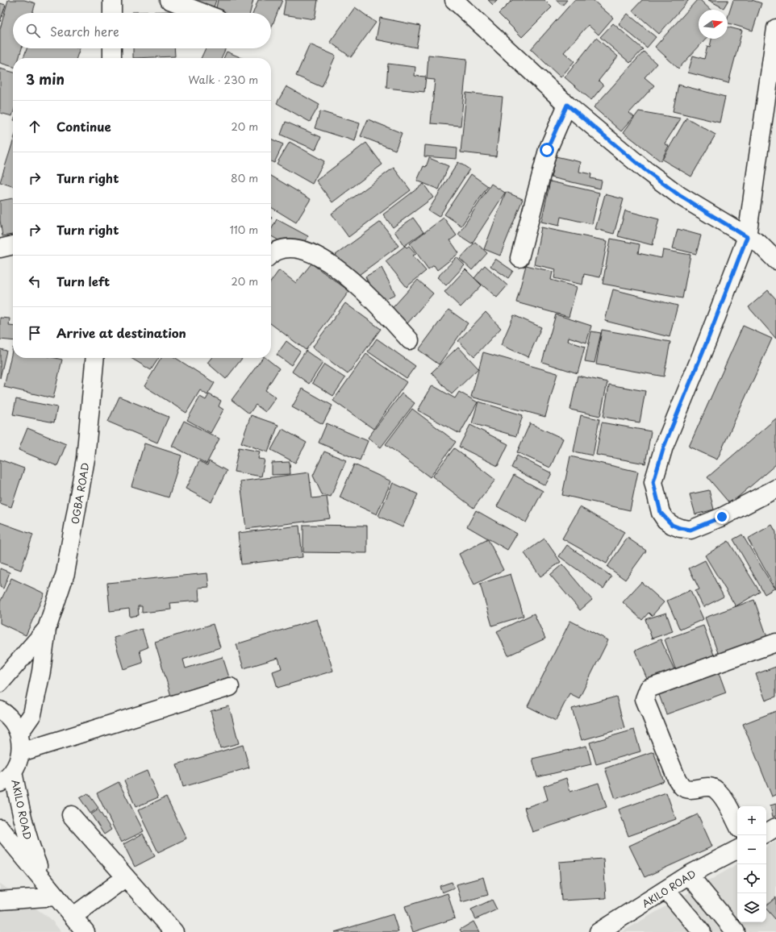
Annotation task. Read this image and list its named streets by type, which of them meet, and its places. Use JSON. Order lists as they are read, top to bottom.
{
  "streets": {
    "street": ["OGBA ROAD", "AKILO ROAD"]
  },
  "north": "right",
  "page": {
    "search": "Search here",
    "heading": ["3 min", "Walk · 230 m"],
    "list": [
      ["Continue", "20 m"],
      ["Turn right", "80 m"],
      ["Turn right", "110 m"],
      ["Turn left", "20 m"],
      "Arrive at destination"
    ],
    "map_buttons": ["+", "−"]
  }
}
